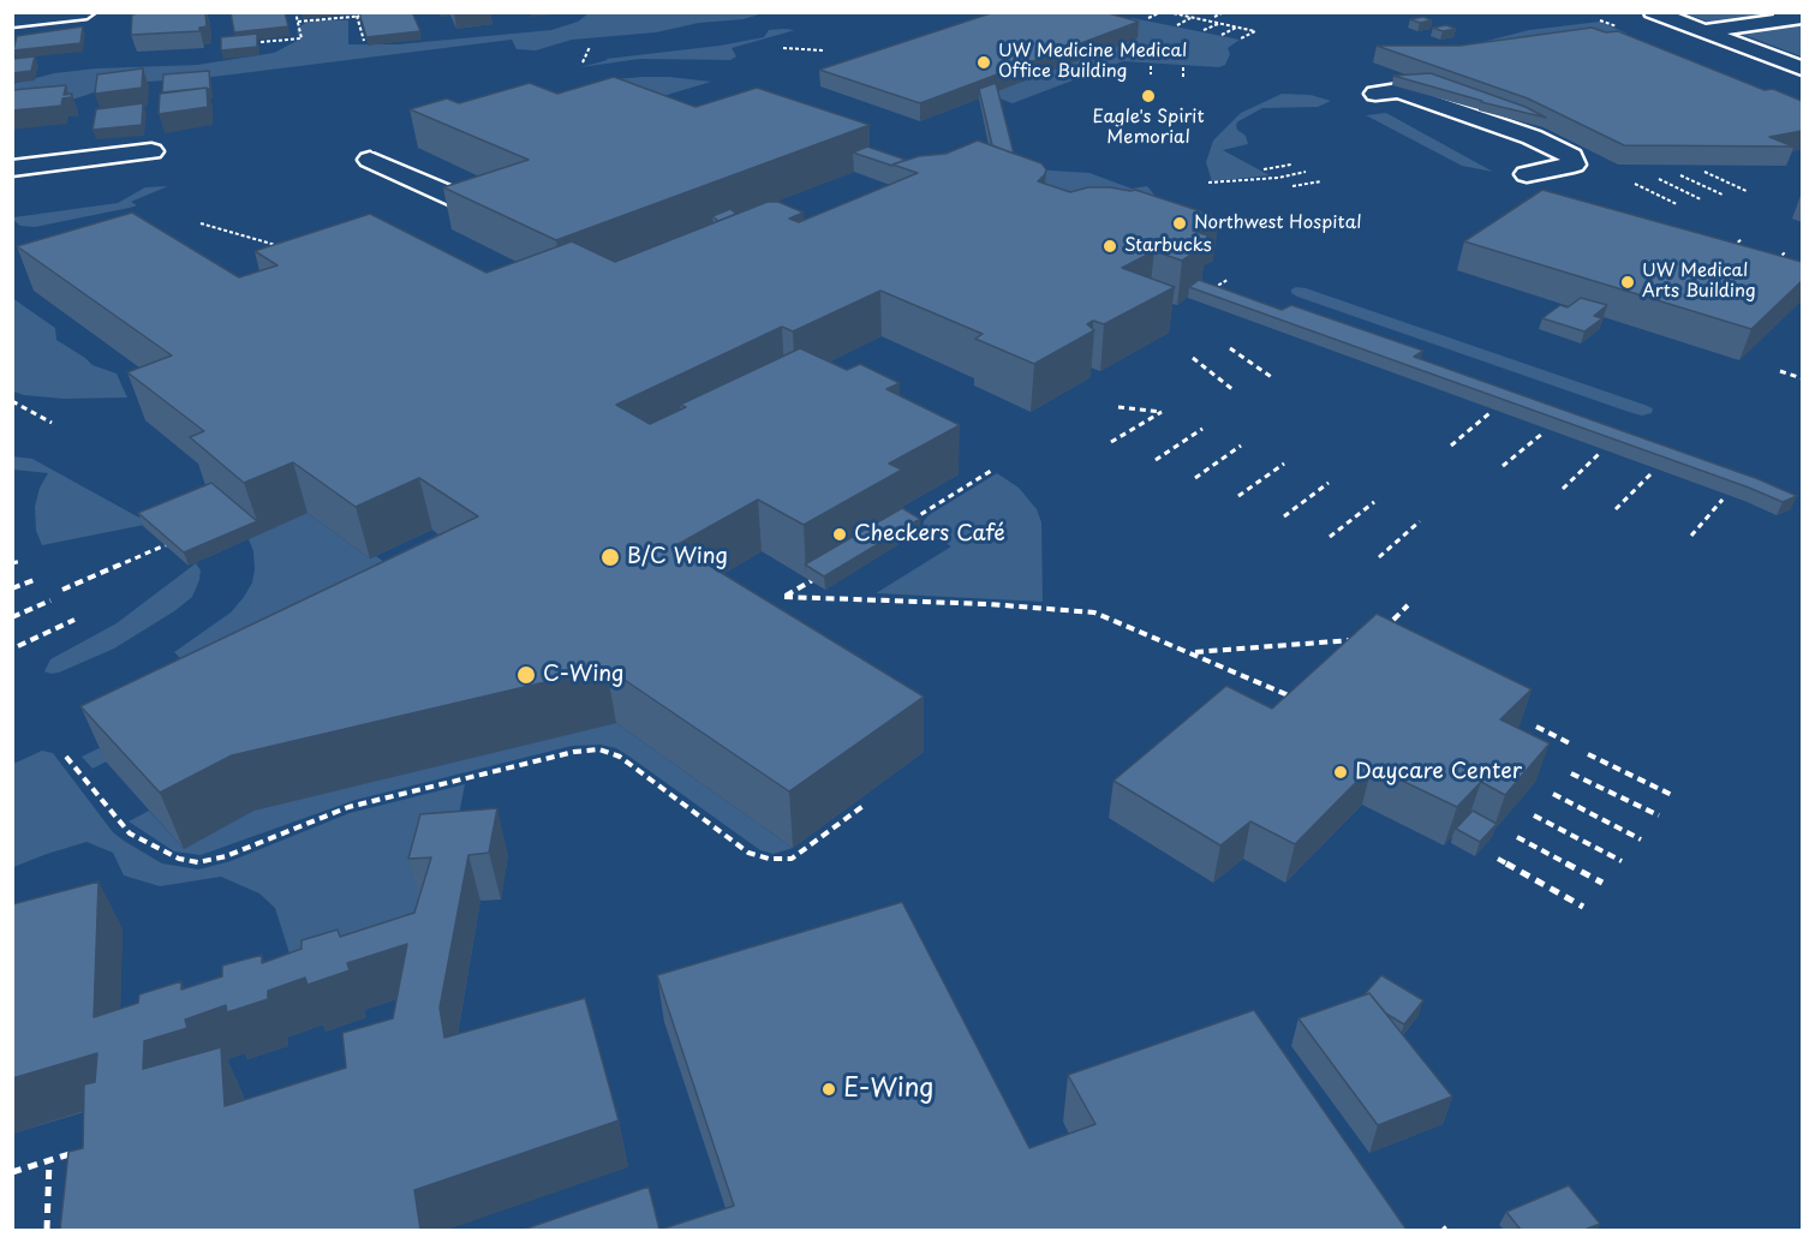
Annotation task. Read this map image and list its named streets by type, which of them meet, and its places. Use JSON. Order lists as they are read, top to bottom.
{
  "places": [
    "UW Medicine Medical Office Building",
    "Eagle's Spirit Memorial",
    "Northwest Hospital",
    "Starbucks",
    "UW Medical Arts Building",
    "Checkers Café",
    "B/C Wing",
    "C-Wing",
    "Daycare Center",
    "E-Wing"
  ]
}
